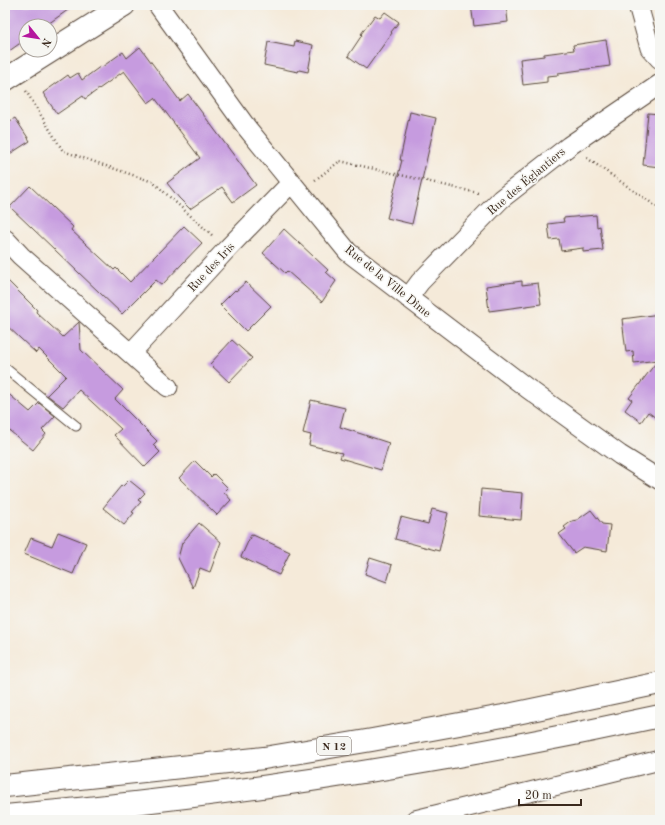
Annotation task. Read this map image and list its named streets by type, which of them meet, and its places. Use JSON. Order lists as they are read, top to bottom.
{
  "streets": {
    "main road": ["N 12"],
    "street": ["Rue des Églantiers", "Rue des Iris", "Rue de la Ville Dîme"]
  },
  "crossings": [
    ["Rue des Églantiers", "Rue de la Ville Dîme"],
    ["Rue des Iris", "Rue de la Ville Dîme"]
  ],
  "scale_bar": "20 m",
  "north": "bottom right"
}
